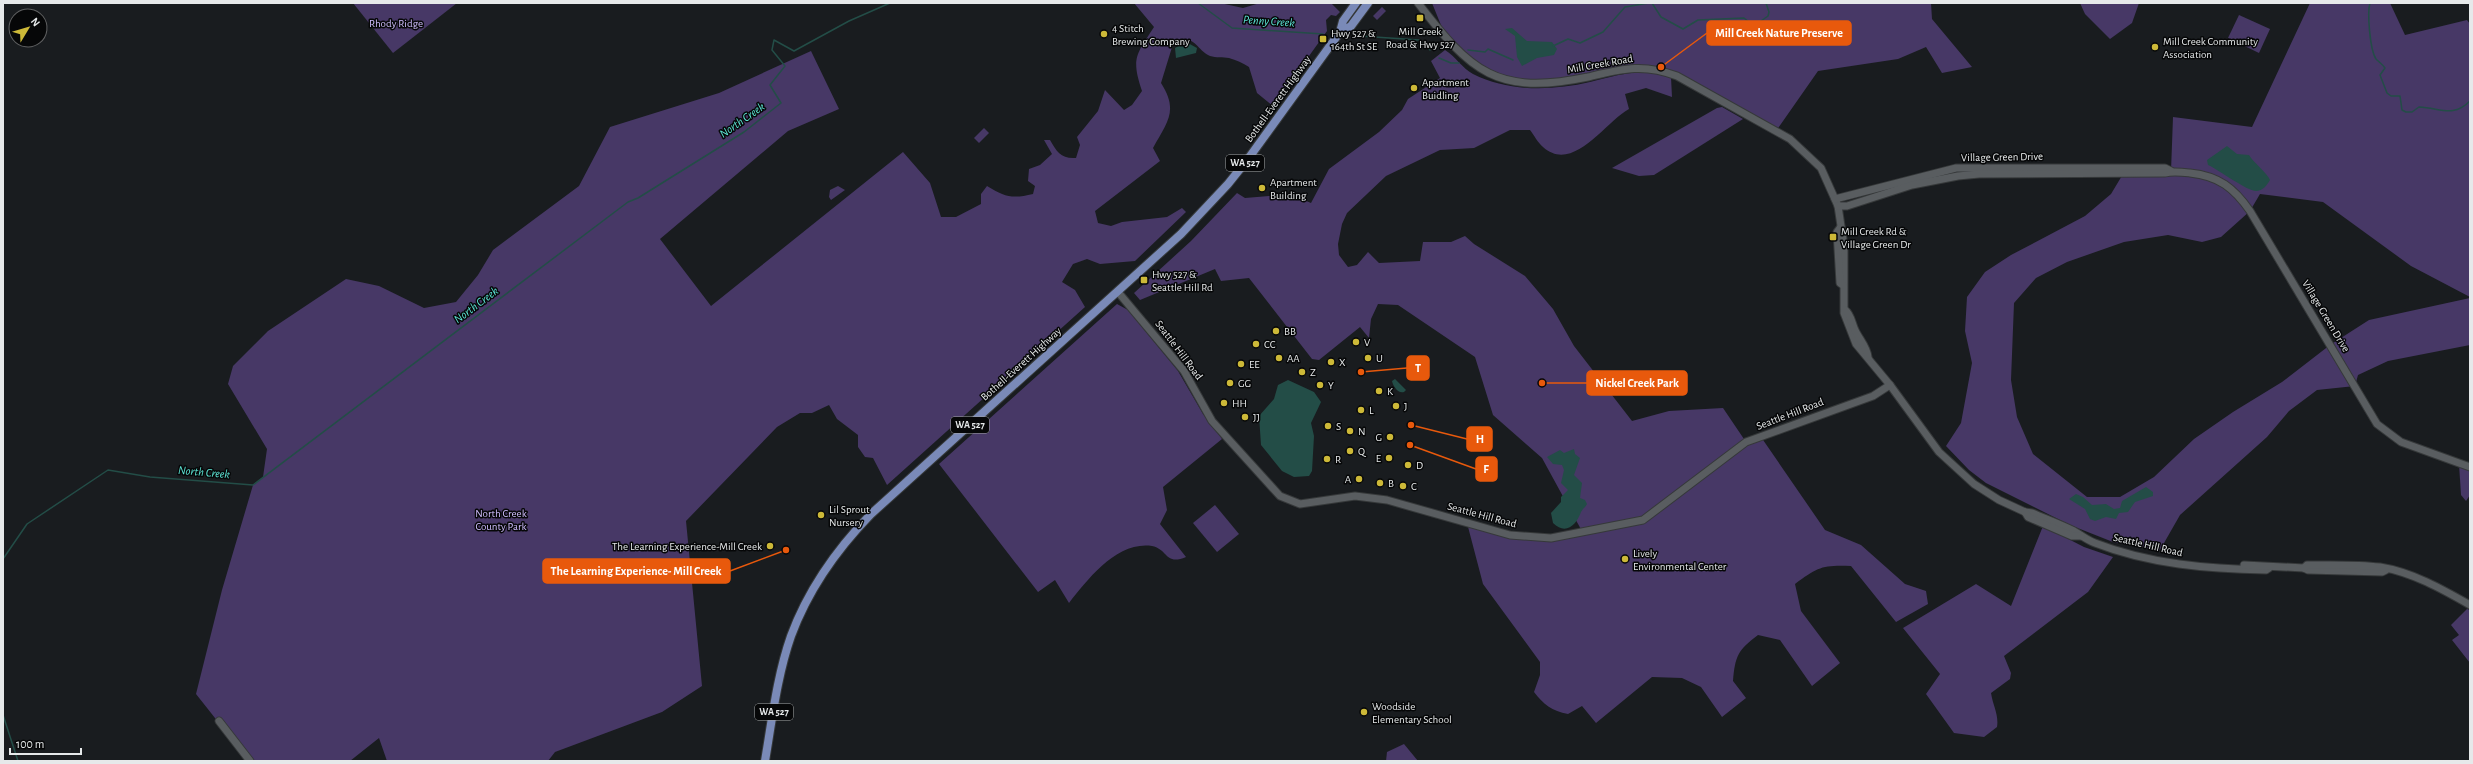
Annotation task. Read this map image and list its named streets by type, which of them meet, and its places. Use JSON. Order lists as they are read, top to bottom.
{
  "streets": {
    "main road": ["Bothell-Everett Highway", "WA 527"],
    "street": ["Mill Creek Road", "Village Green Drive", "Seattle Hill Road"]
  },
  "crossings": [
    ["Mill Creek Road", "Village Green Drive"],
    ["Mill Creek Road", "Seattle Hill Road"],
    ["Bothell-Everett Highway", "Seattle Hill Road"]
  ],
  "water": ["Penny Creek", "North Creek"],
  "parks": ["Rhody Ridge", "North Creek County Park"],
  "places": {
    "transit": [
      "Mill Creek Road & Hwy 527",
      "Hwy 527 & 164th St SE",
      "Mill Creek Rd & Village Green Dr",
      "Hwy 527 & Seattle Hill Rd"
    ],
    "other": [
      "4 Stitch Brewing Company",
      "Mill Creek Community Association",
      "Mill Creek Nature Preserve",
      "Apartment Buidling",
      "Apartment Building",
      "BB",
      "V",
      "CC",
      "AA",
      "U",
      "X",
      "EE",
      "Z",
      "T",
      "GG",
      "Nickel Creek Park",
      "Y",
      "K",
      "HH",
      "J",
      "L",
      "JJ",
      "H",
      "S",
      "N",
      "G",
      "F",
      "Q",
      "E",
      "R",
      "D",
      "A",
      "B",
      "C",
      "Lil Sprout Nursery",
      "The Learning Experience-Mill Creek",
      "The Learning Experience- Mill Creek",
      "Lively Environmental Center",
      "Woodside Elementary School"
    ]
  },
  "scale_bar": "100 m",
  "north": "top right"
}
